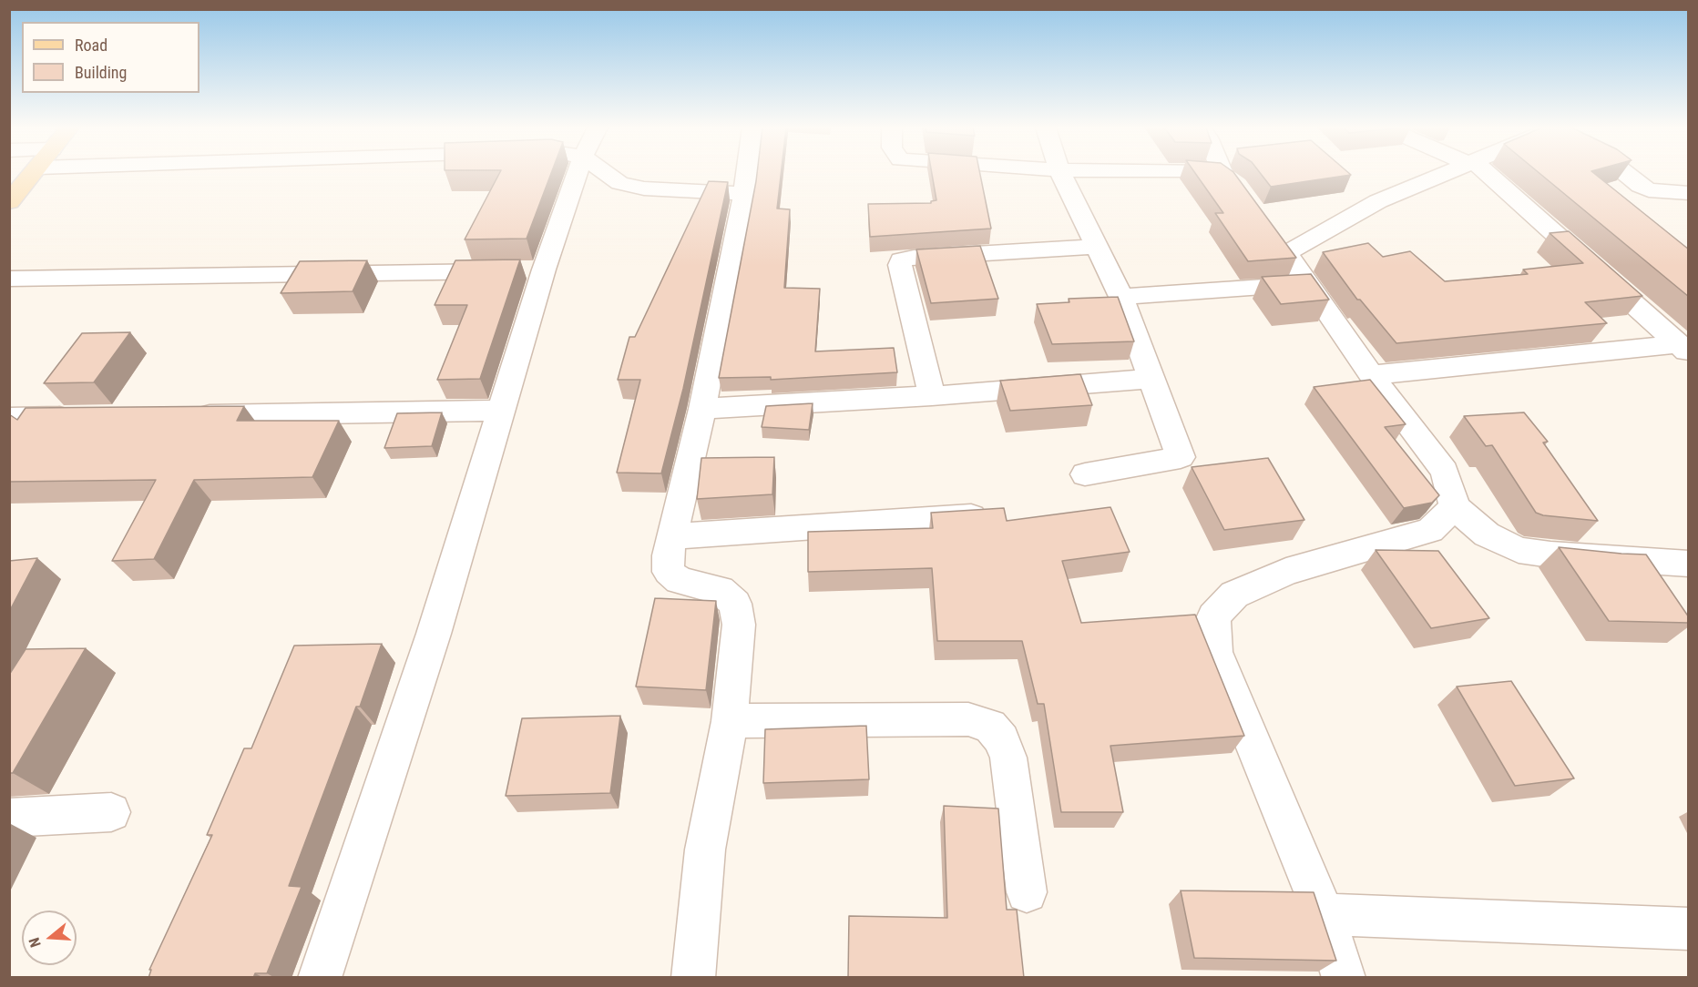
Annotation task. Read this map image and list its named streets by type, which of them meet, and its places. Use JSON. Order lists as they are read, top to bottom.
{
  "legend": ["Road", "Building"],
  "north": "left"
}
